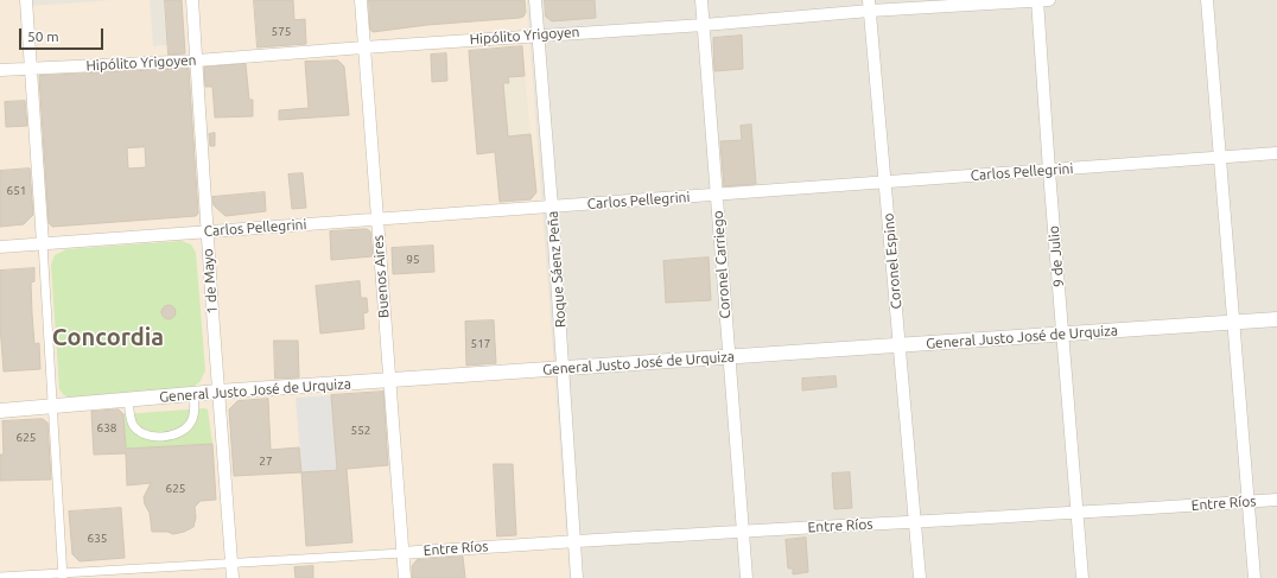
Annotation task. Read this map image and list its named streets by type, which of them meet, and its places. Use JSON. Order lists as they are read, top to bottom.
{
  "streets": {
    "street": [
      "Hipólito Yrigoyen",
      "Carlos Pellegrini",
      "9 de Julio",
      "Coronel Espino",
      "Coronel Carriego",
      "Roque Sáenz Peña",
      "Buenos Aires",
      "1 de Mayo",
      "General Justo José de Urquiza",
      "Entre Ríos"
    ]
  },
  "crossings": [
    ["Hipólito Yrigoyen", "9 de Julio"],
    ["Hipólito Yrigoyen", "Coronel Espino"],
    ["Hipólito Yrigoyen", "Coronel Carriego"],
    ["Hipólito Yrigoyen", "Roque Sáenz Peña"],
    ["Hipólito Yrigoyen", "Buenos Aires"],
    ["Hipólito Yrigoyen", "1 de Mayo"],
    ["Carlos Pellegrini", "9 de Julio"],
    ["Carlos Pellegrini", "Coronel Espino"],
    ["Carlos Pellegrini", "Coronel Carriego"],
    ["Carlos Pellegrini", "Roque Sáenz Peña"],
    ["Carlos Pellegrini", "Buenos Aires"],
    ["Carlos Pellegrini", "1 de Mayo"],
    ["9 de Julio", "General Justo José de Urquiza"],
    ["9 de Julio", "Entre Ríos"],
    ["Coronel Espino", "General Justo José de Urquiza"],
    ["Coronel Espino", "Entre Ríos"],
    ["Coronel Carriego", "General Justo José de Urquiza"],
    ["Coronel Carriego", "Entre Ríos"],
    ["Roque Sáenz Peña", "General Justo José de Urquiza"],
    ["Roque Sáenz Peña", "Entre Ríos"],
    ["Buenos Aires", "General Justo José de Urquiza"],
    ["Buenos Aires", "Entre Ríos"],
    ["1 de Mayo", "General Justo José de Urquiza"]
  ],
  "districts": ["Concordia"],
  "house_numbers": [
    "575",
    "651",
    "95",
    "517",
    "638",
    "552",
    "625",
    "27",
    "625",
    "635"
  ],
  "scale_bar": "50 m"
}
